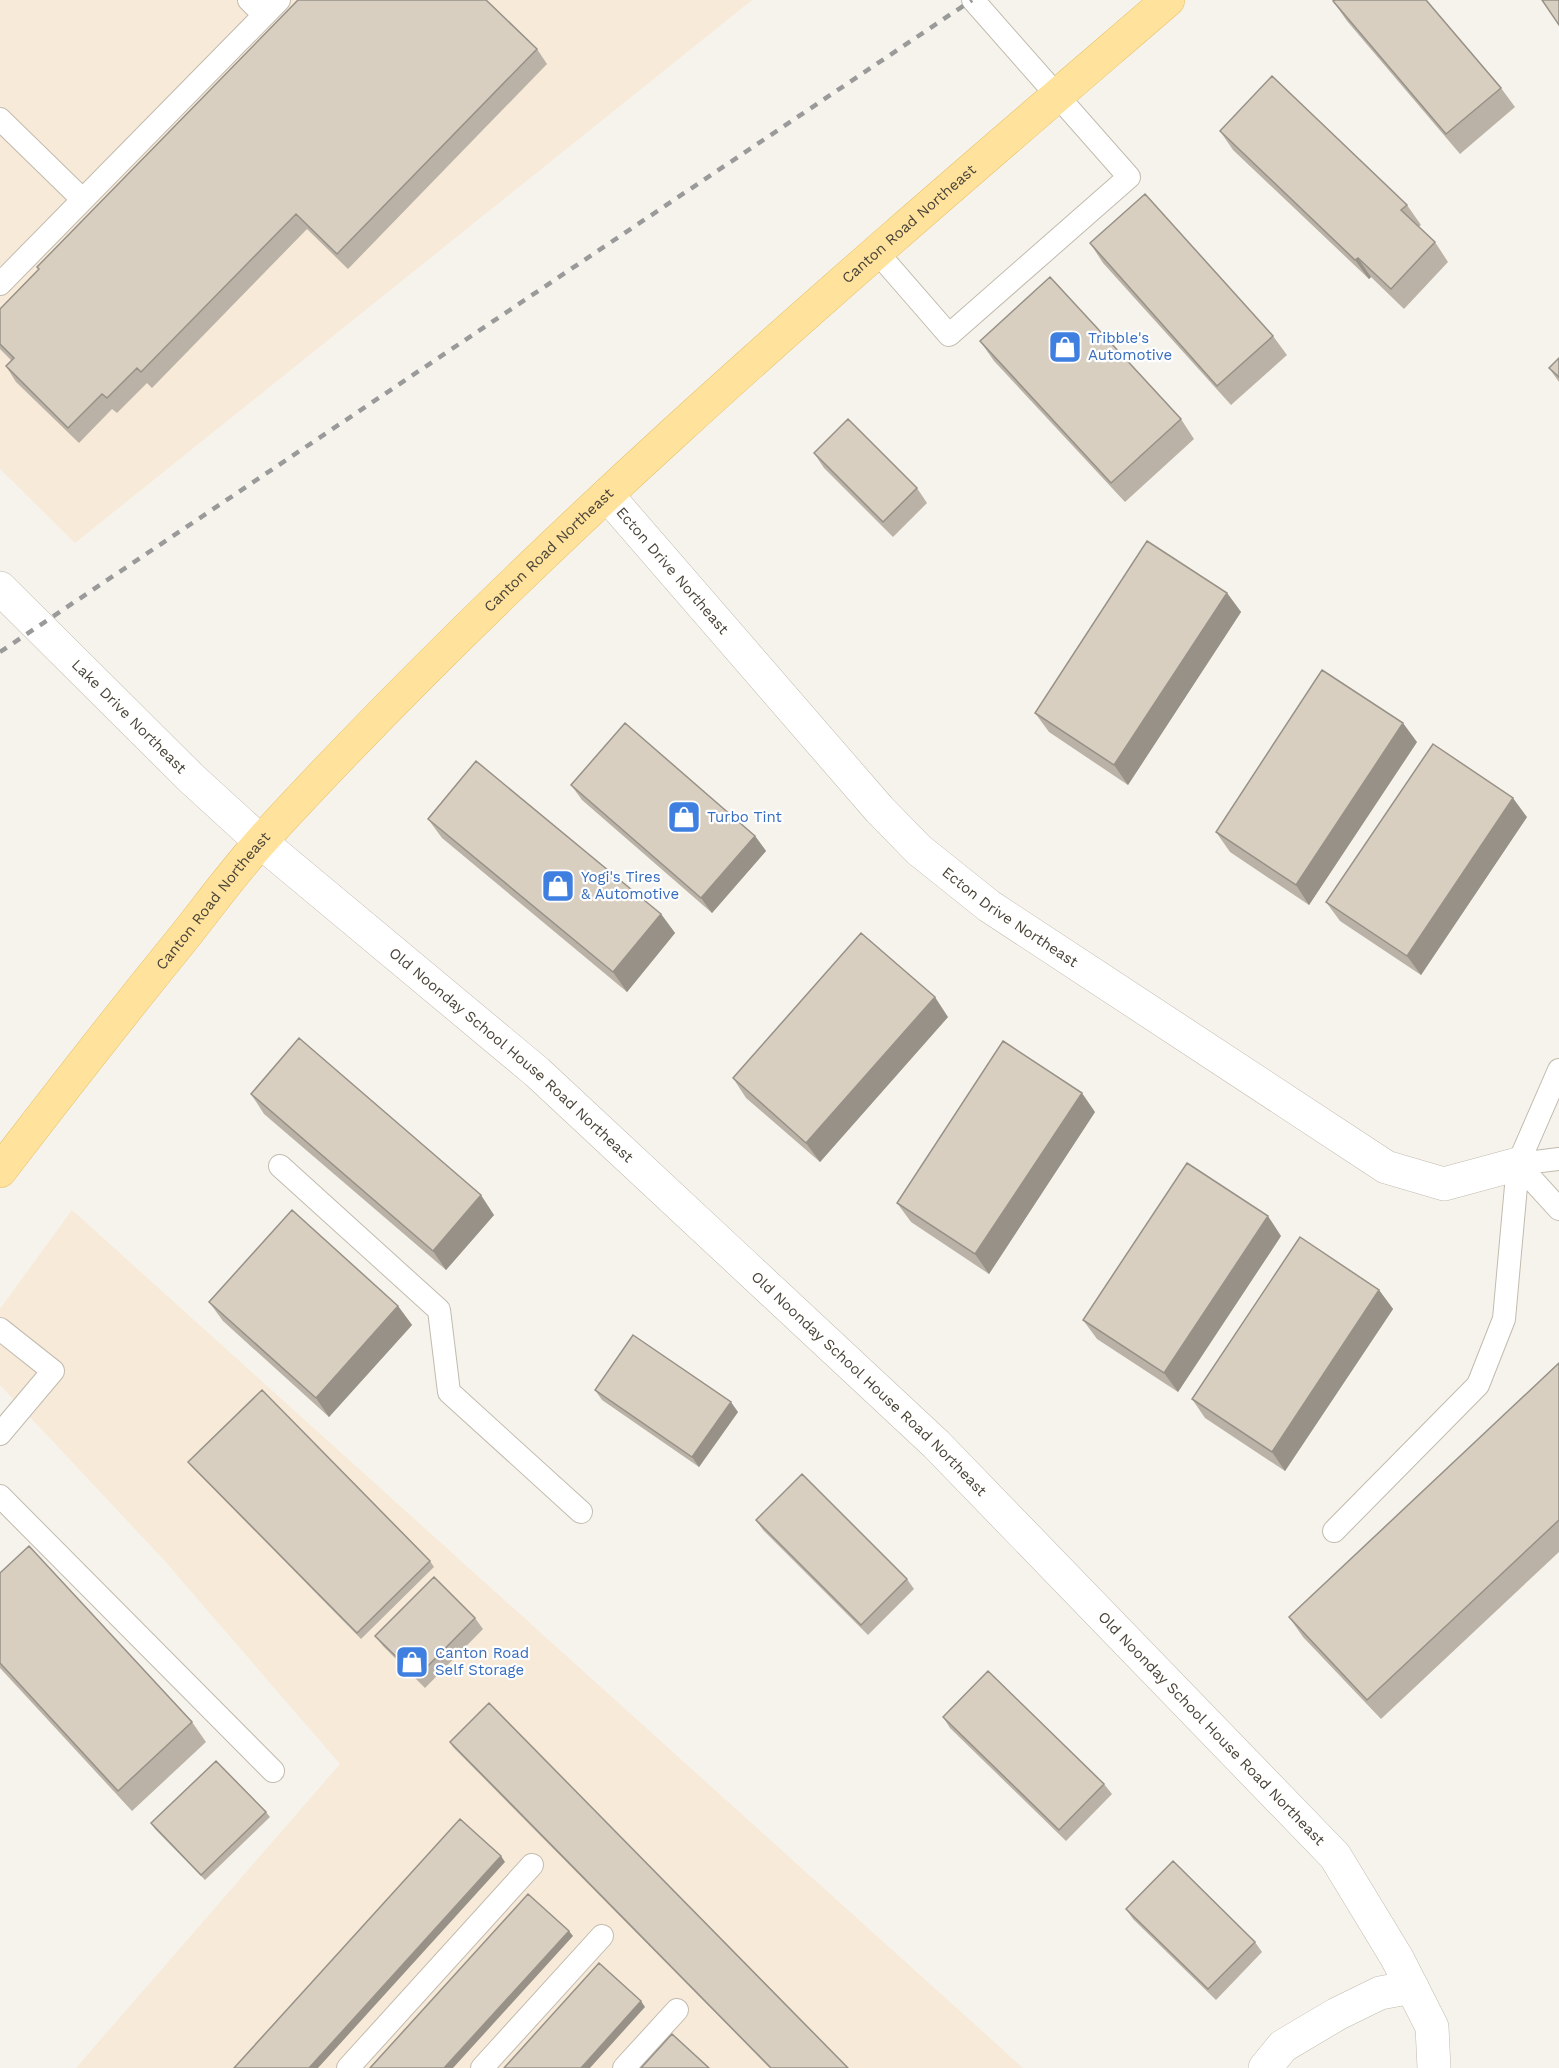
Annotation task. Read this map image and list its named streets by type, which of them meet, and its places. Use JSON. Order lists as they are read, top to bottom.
{
  "streets": {
    "main road": ["Canton Road Northeast"],
    "street": ["Ecton Drive Northeast", "Lake Drive Northeast", "Old Noonday School House Road Northeast"]
  },
  "crossings": [
    ["Canton Road Northeast", "Ecton Drive Northeast"],
    ["Canton Road Northeast", "Lake Drive Northeast"],
    ["Canton Road Northeast", "Old Noonday School House Road Northeast"],
    ["Lake Drive Northeast", "Old Noonday School House Road Northeast"]
  ],
  "places": {
    "shop": [
      "Tribble's Automotive",
      "Turbo Tint",
      "Yogi's Tires & Automotive",
      "Canton Road Self Storage"
    ]
  }
}
